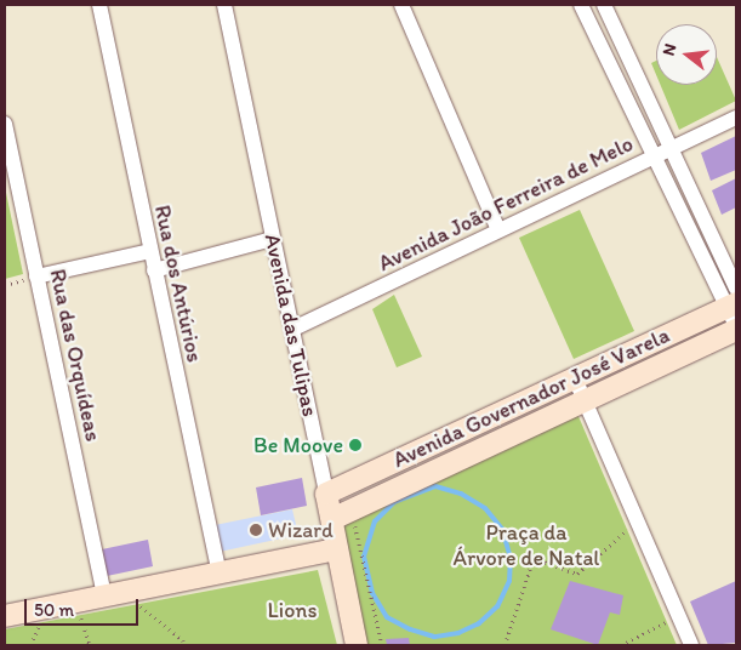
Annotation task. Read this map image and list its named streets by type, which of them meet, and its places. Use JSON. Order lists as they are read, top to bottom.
{
  "streets": {
    "street": [
      "Avenida João Ferreira de Melo",
      "Rua dos Antúrios",
      "Avenida das Tulipas",
      "Rua das Orquídeas",
      "Avenida Governador José Varela"
    ]
  },
  "crossings": [
    ["Avenida João Ferreira de Melo", "Avenida das Tulipas"],
    ["Avenida das Tulipas", "Avenida Governador José Varela"]
  ],
  "parks": ["Praça da Árvore de Natal", "Lions"],
  "places": ["Be Moove", "Wizard"],
  "scale_bar": "50 m",
  "north": "left"
}
